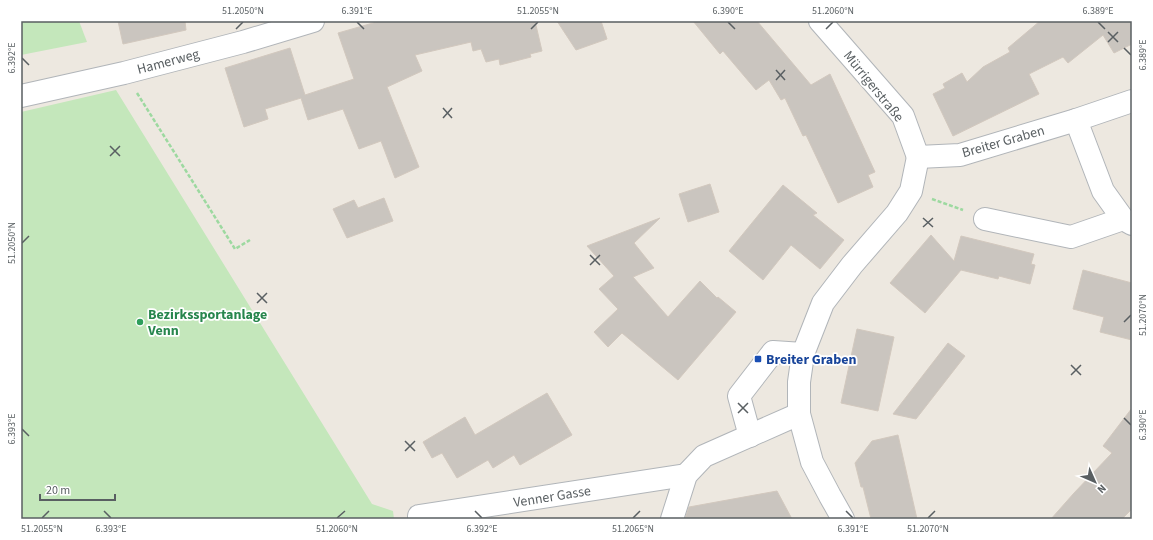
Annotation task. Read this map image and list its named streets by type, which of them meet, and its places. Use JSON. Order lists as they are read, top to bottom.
{
  "streets": {
    "street": [
      "Hamerweg",
      "Mürrigerstraße",
      "Breiter Graben",
      "Venner Gasse"
    ]
  },
  "crossings": [
    ["Mürrigerstraße", "Breiter Graben"]
  ],
  "places": {
    "other": ["Bezirkssportanlage Venn"],
    "transit": ["Breiter Graben"]
  },
  "scale_bar": "20 m",
  "north": "bottom right",
  "coordinates": [
    "51.2050°N",
    "6.391°E",
    "51.2055°N",
    "6.390°E",
    "51.2060°N",
    "6.389°E",
    "6.392°E",
    "51.2070°N",
    "6.393°E",
    "51.2065°N"
  ]
}
